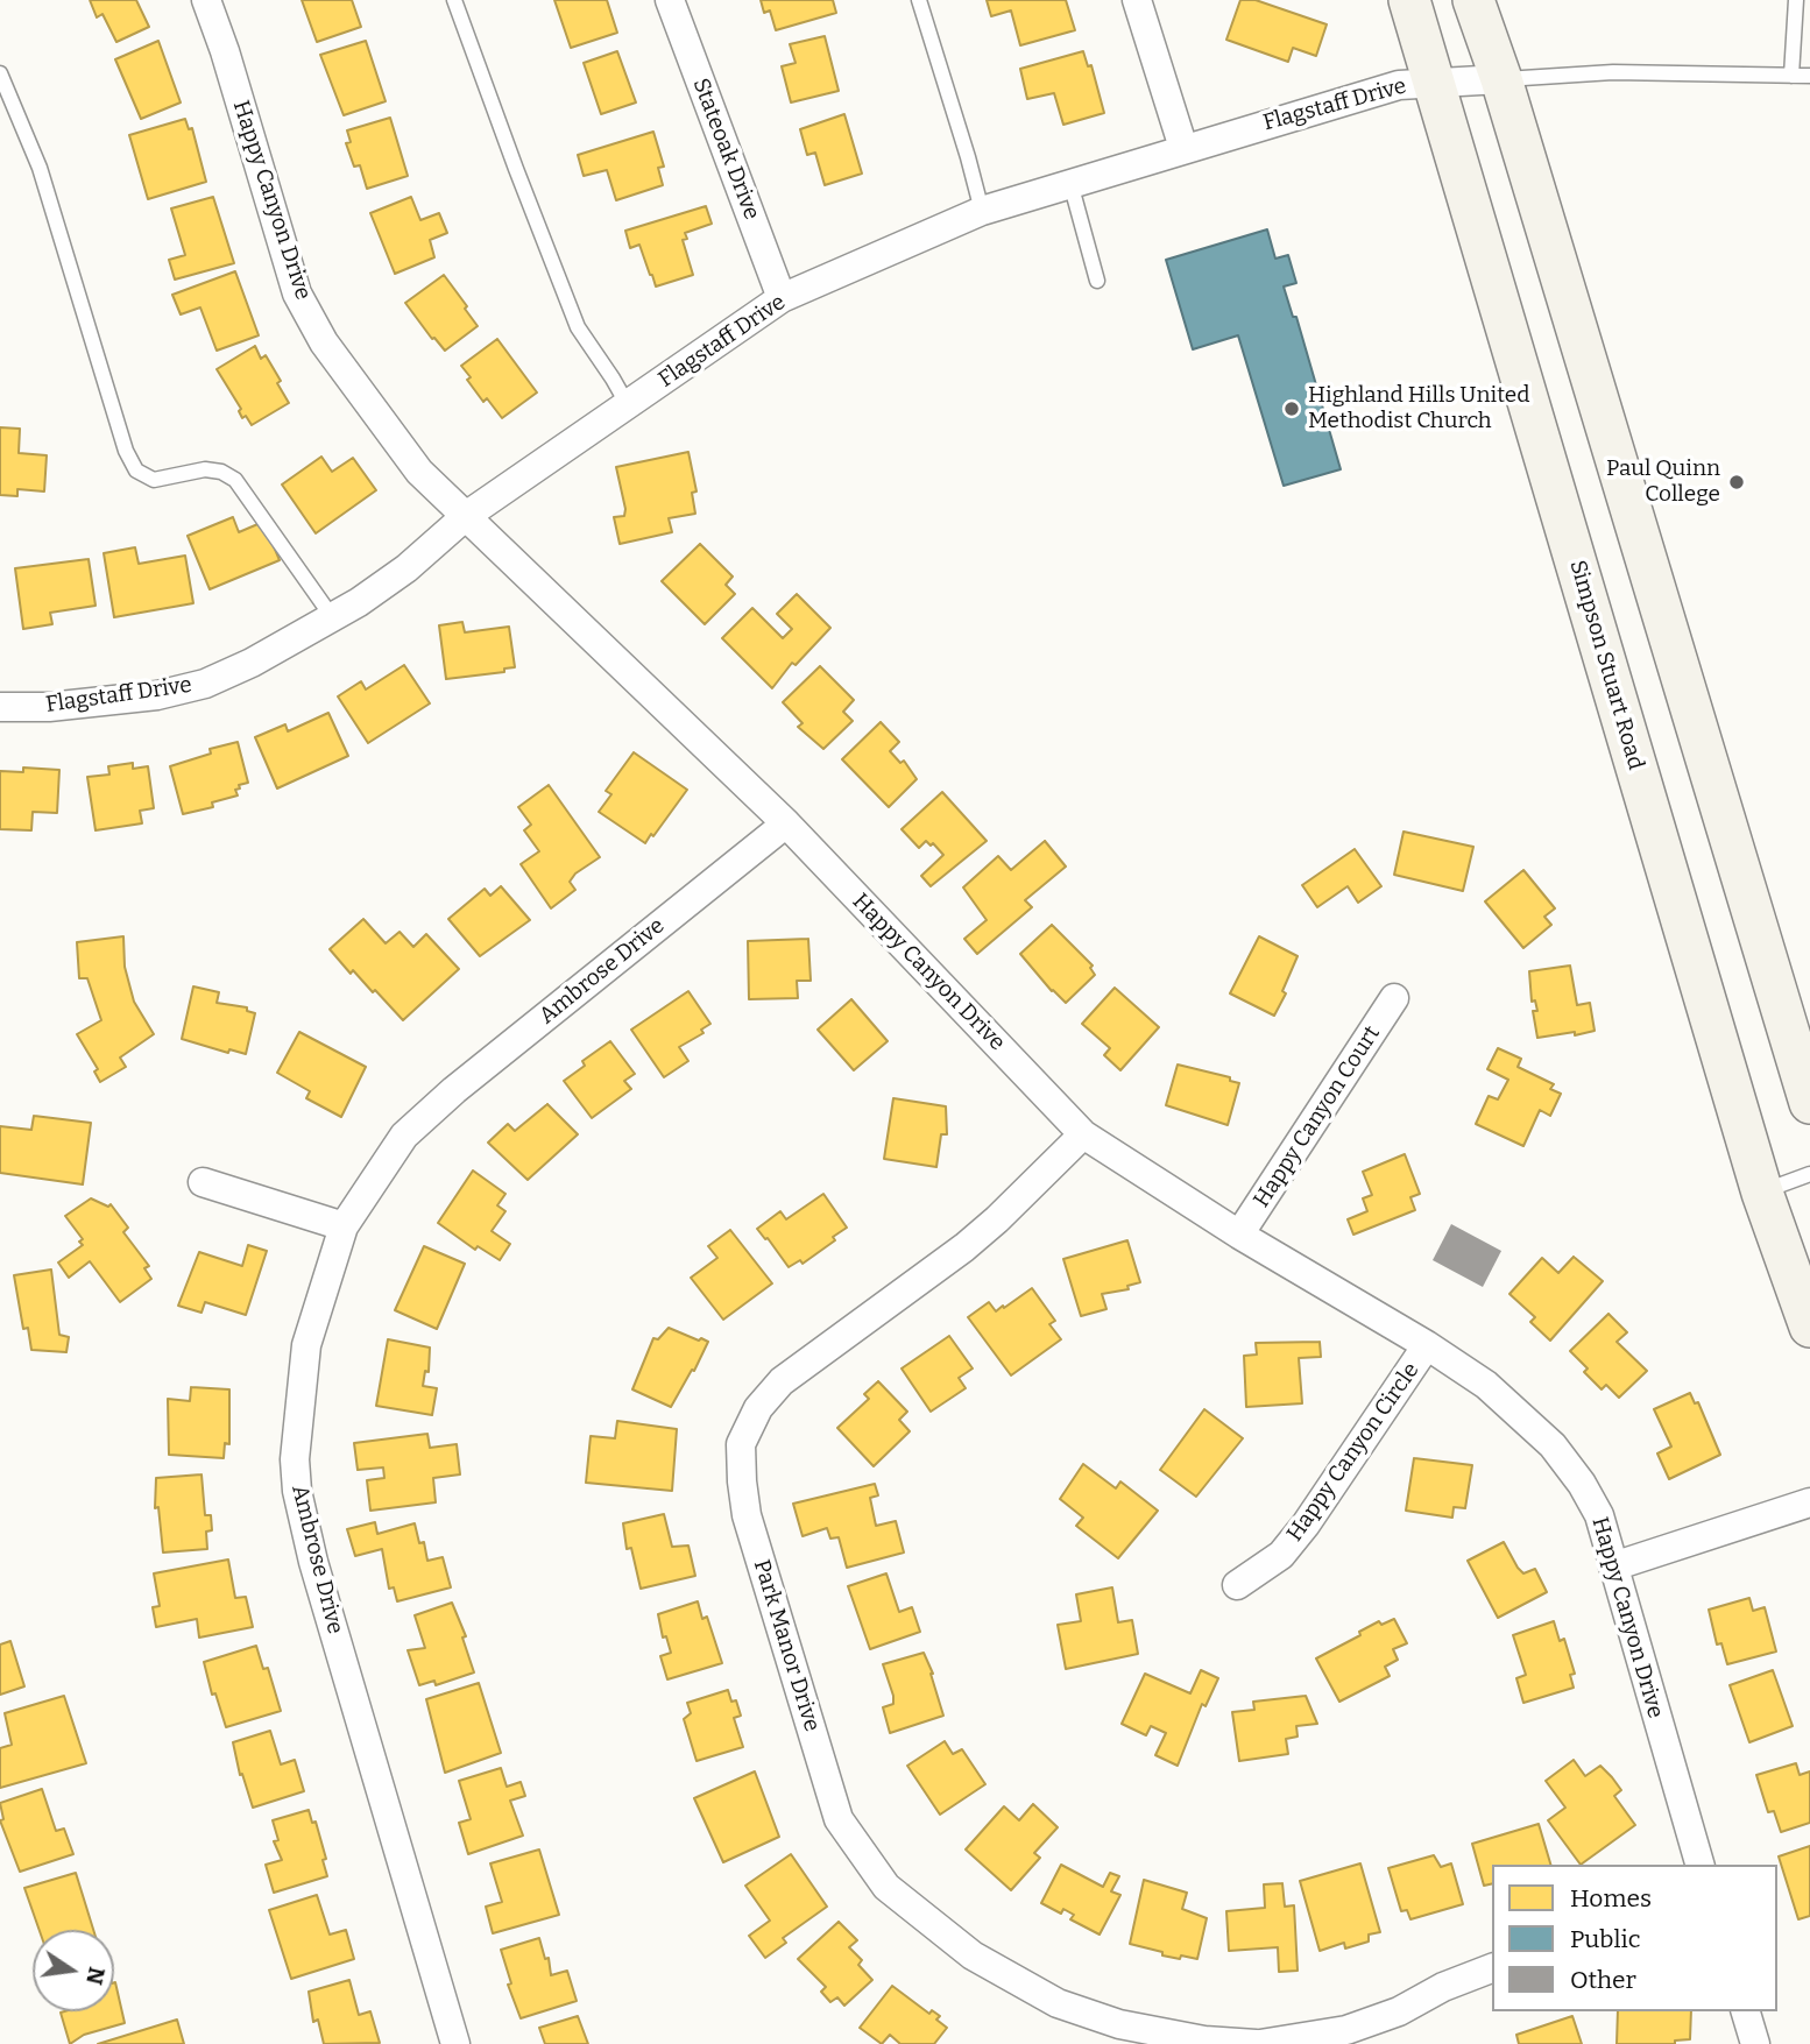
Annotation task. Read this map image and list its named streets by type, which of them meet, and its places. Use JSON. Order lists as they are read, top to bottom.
{
  "streets": {
    "main road": ["Simpson Stuart Road"],
    "street": [
      "Flagstaff Drive",
      "Stateoak Drive",
      "Happy Canyon Drive",
      "Ambrose Drive",
      "Happy Canyon Court",
      "Happy Canyon Circle",
      "Park Manor Drive"
    ]
  },
  "crossings": [
    ["Flagstaff Drive", "Stateoak Drive"],
    ["Flagstaff Drive", "Happy Canyon Drive"],
    ["Flagstaff Drive", "Simpson Stuart Road"],
    ["Happy Canyon Drive", "Ambrose Drive"],
    ["Happy Canyon Drive", "Happy Canyon Court"],
    ["Happy Canyon Drive", "Happy Canyon Circle"],
    ["Happy Canyon Drive", "Park Manor Drive"]
  ],
  "places": ["Highland Hills United Methodist Church", "Paul Quinn College"],
  "legend": ["Homes", "Public", "Other"],
  "north": "right"
}
